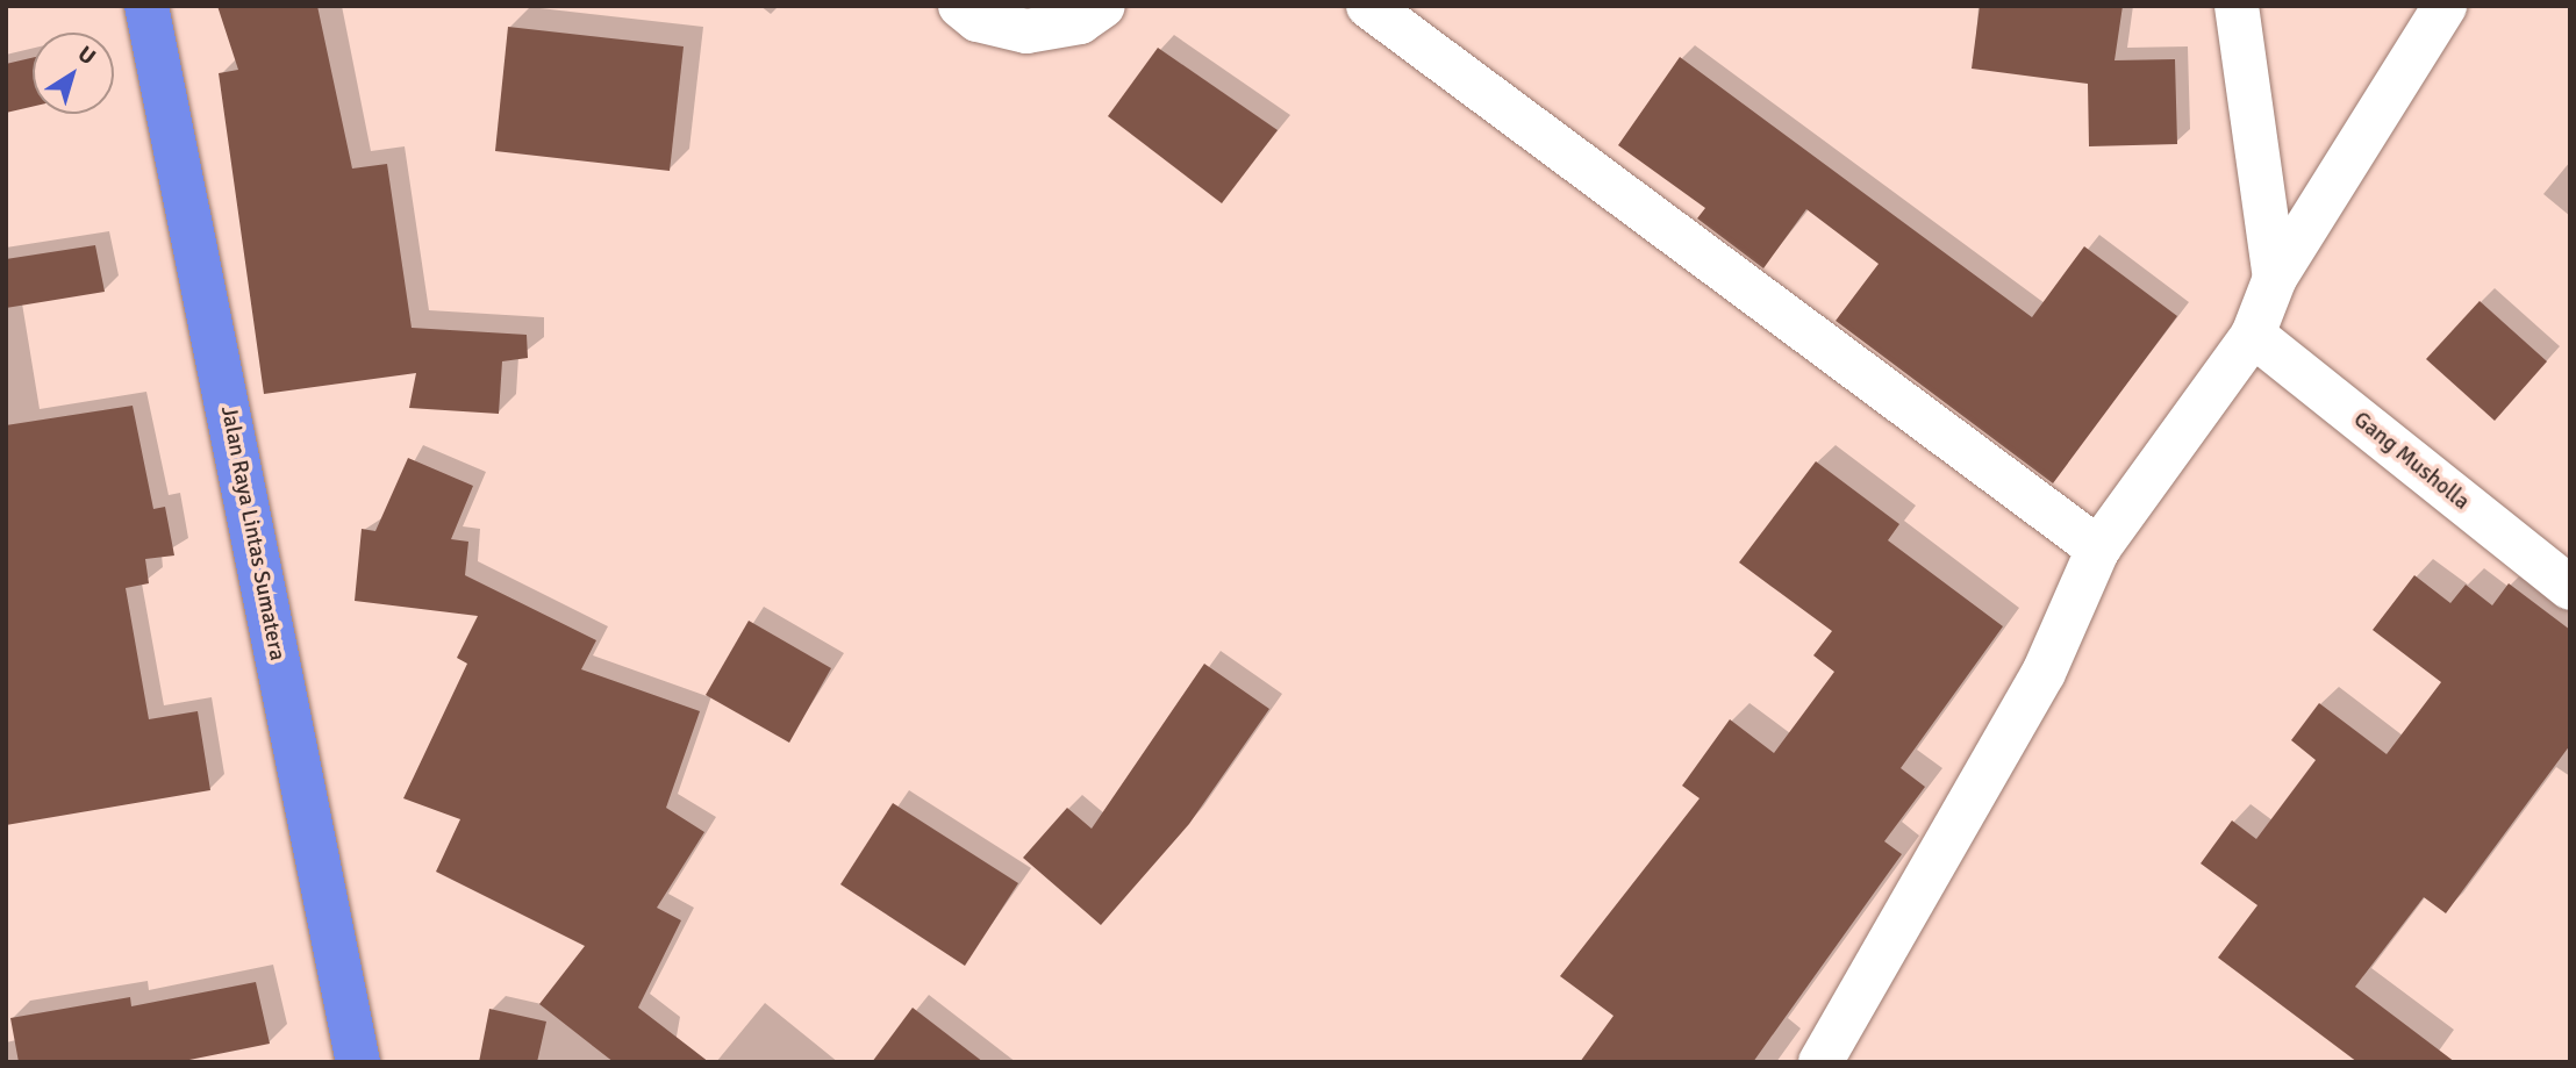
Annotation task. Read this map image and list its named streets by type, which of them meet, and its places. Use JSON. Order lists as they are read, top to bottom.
{
  "streets": {
    "highway": ["Jalan Raya Lintas Sumatera"],
    "street": ["Gang Musholla"]
  },
  "north": "top right"
}
